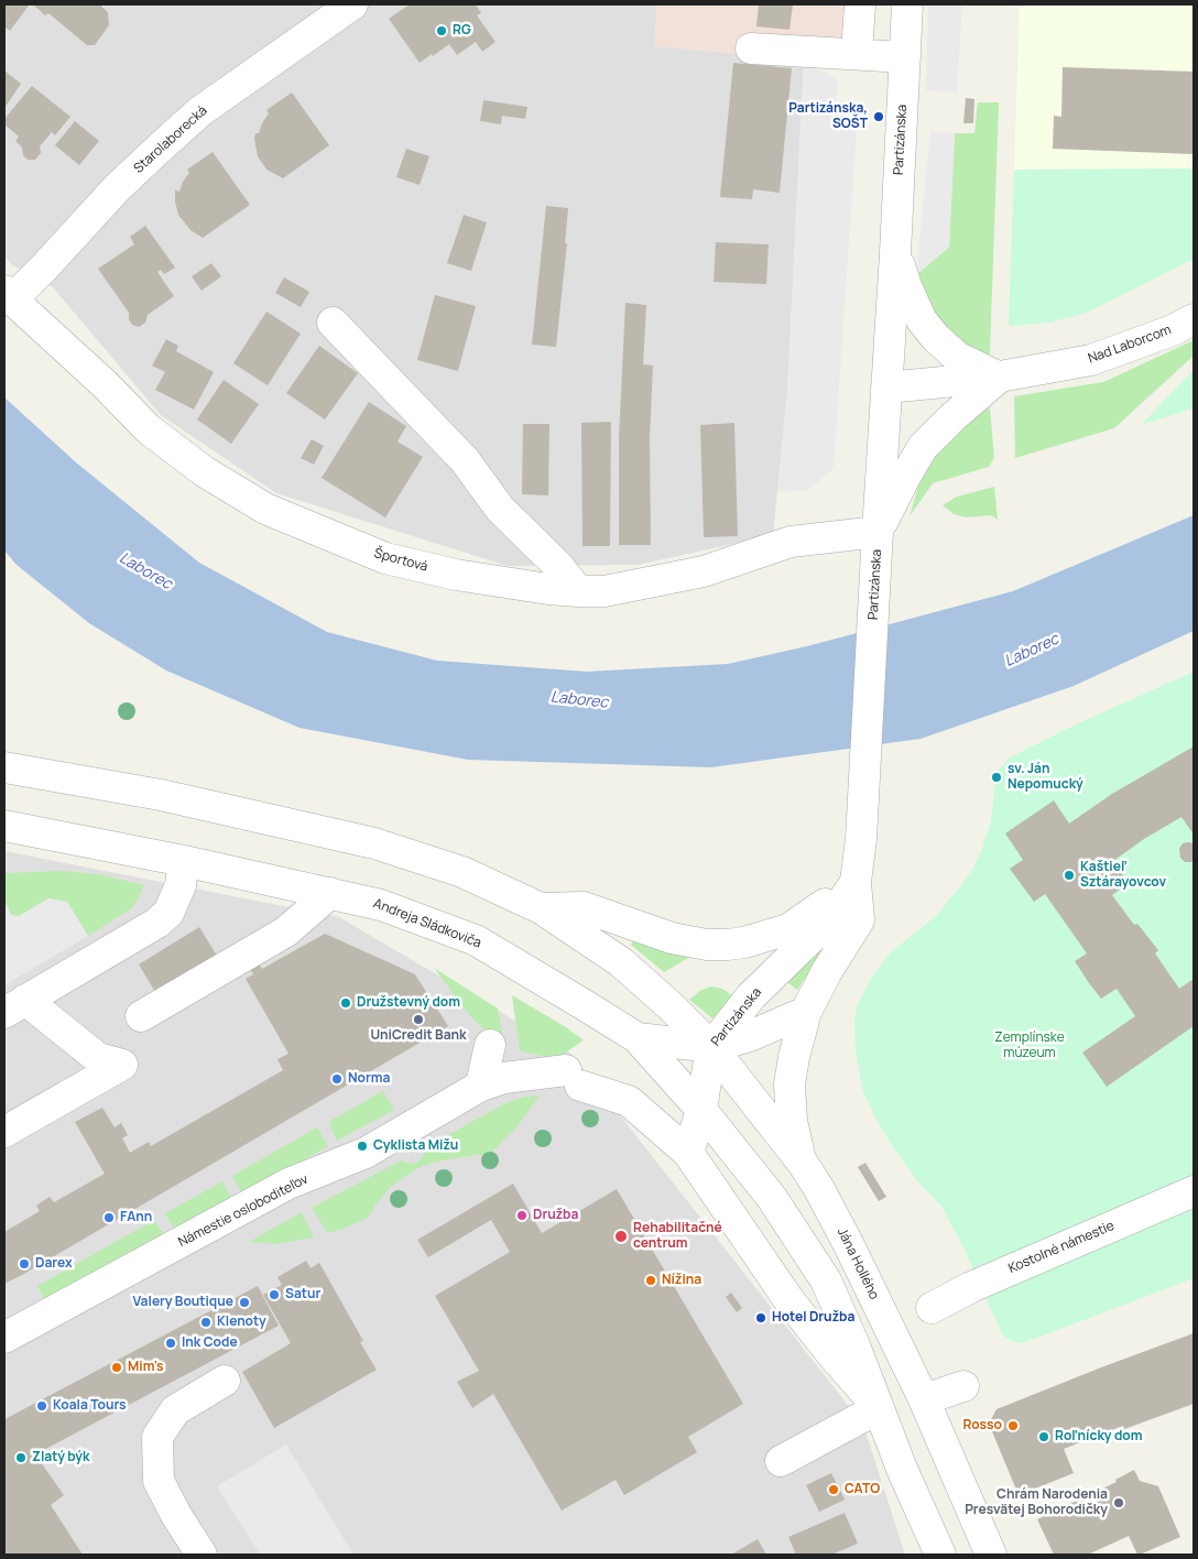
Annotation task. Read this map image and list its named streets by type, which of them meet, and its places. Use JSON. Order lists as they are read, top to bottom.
{
  "streets": {
    "street": [
      "Starolaborecká",
      "Partizánska",
      "Nad Laborcom",
      "Športová",
      "Andreja Sládkoviča",
      "Námestie osloboditeľov",
      "Kostolné námestie",
      "Jána Hollého"
    ]
  },
  "crossings": [
    ["Starolaborecká", "Športová"],
    ["Partizánska", "Nad Laborcom"],
    ["Partizánska", "Športová"],
    ["Partizánska", "Andreja Sládkoviča"],
    ["Partizánska", "Námestie osloboditeľov"],
    ["Partizánska", "Jána Hollého"]
  ],
  "water": ["Laborec"],
  "parks": ["Zemplínske múzeum"],
  "places": [
    "RG",
    "Partizánska, SOŠT",
    "sv. Ján Nepomucký",
    "Kaštieľ Sztárayovcov",
    "Družstevný dom",
    "UniCredit Bank",
    "Norma",
    "Cyklista Mižu",
    "Družba",
    "FAnn",
    "Rehabilitačné centrum",
    "Darex",
    "Nížina",
    "Satur",
    "Valery Boutique",
    "Hotel Družba",
    "Klenoty",
    "Ink Code",
    "Mim's",
    "Koala Tours",
    "Rosso",
    "Roľnícky dom",
    "Zlatý býk",
    "CATO",
    "Chrám Narodenia Presvätej Bohorodičky"
  ]
}
